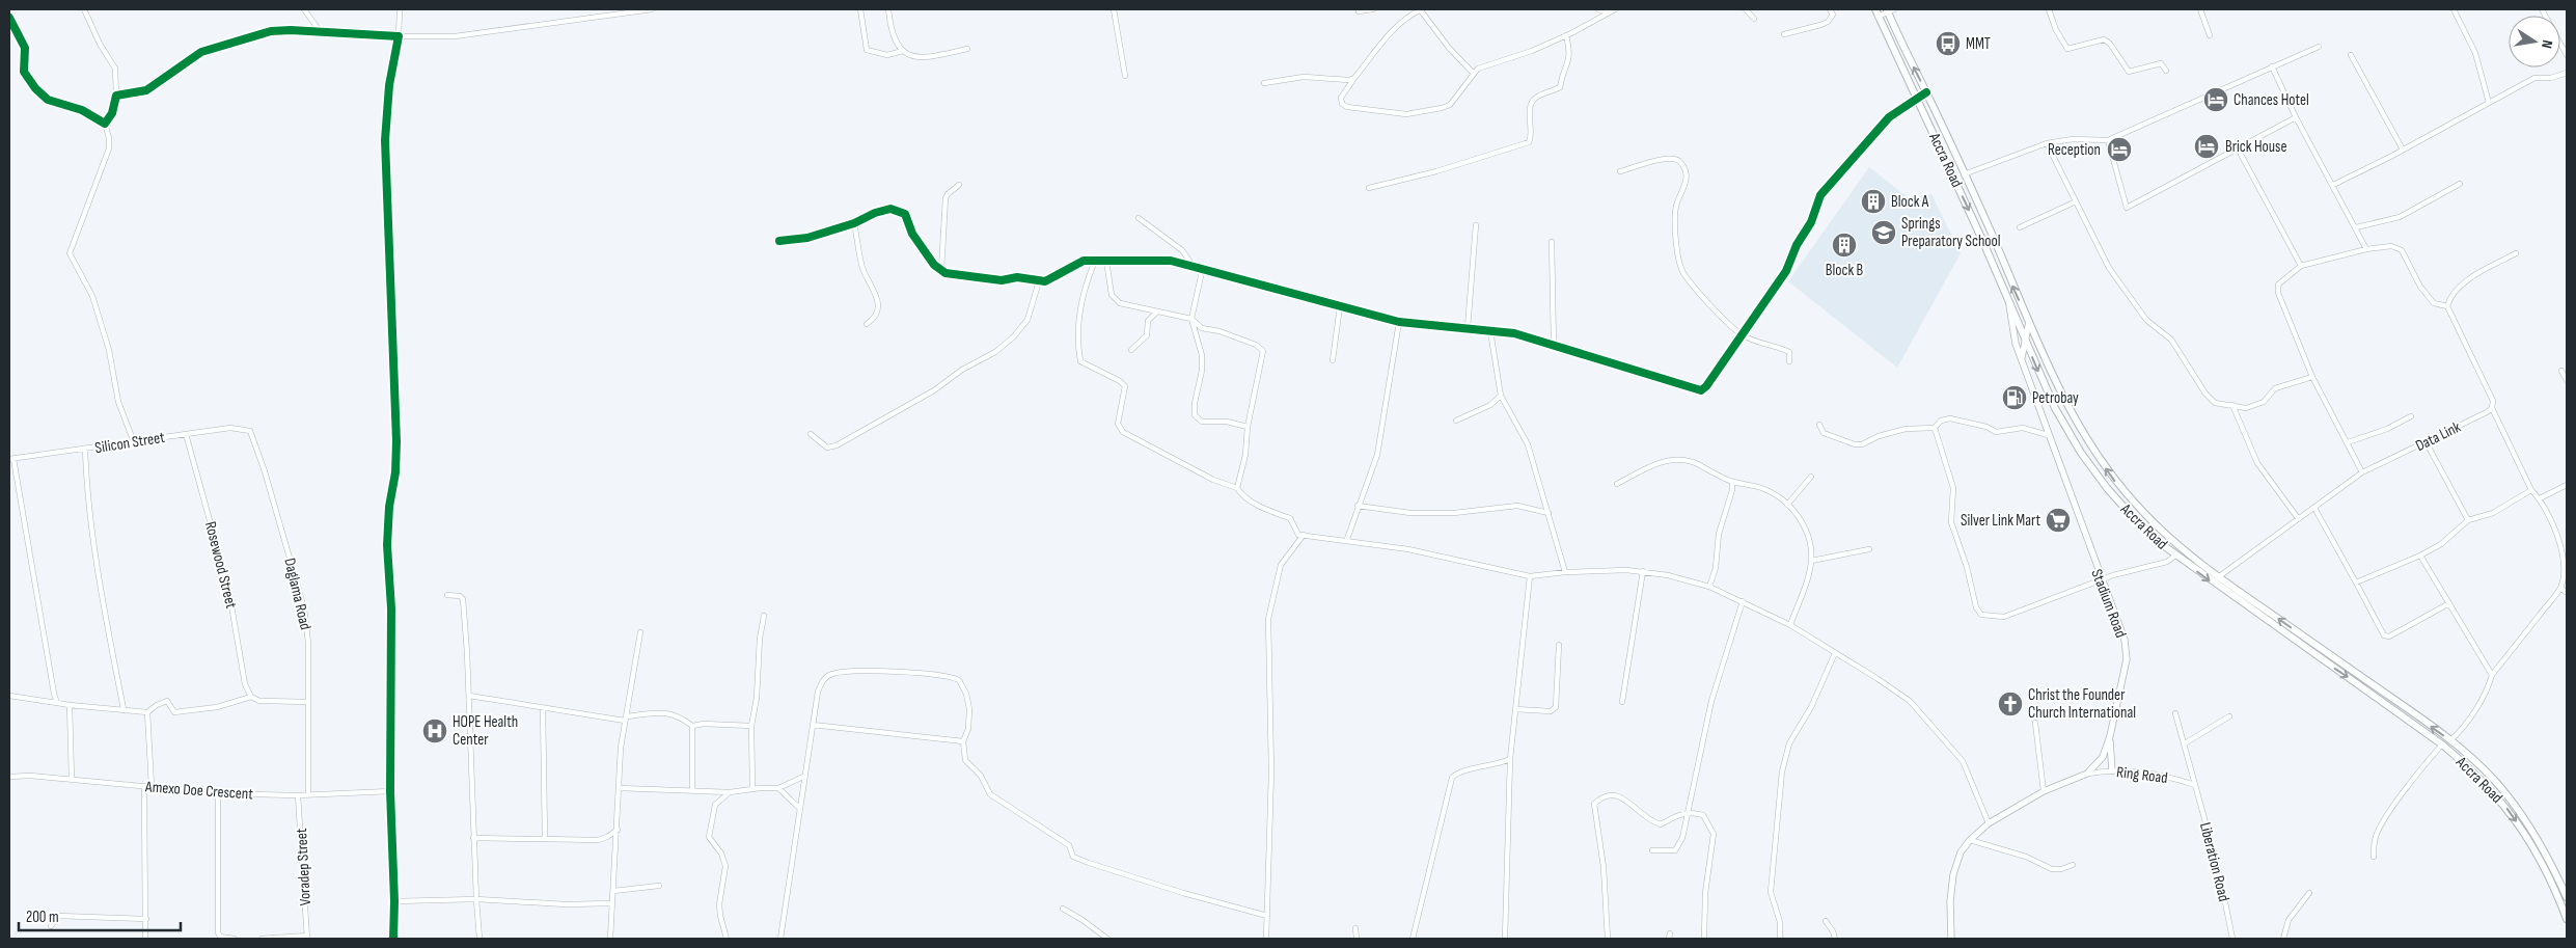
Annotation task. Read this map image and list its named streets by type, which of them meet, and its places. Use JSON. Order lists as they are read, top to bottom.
{
  "streets": {
    "main road": ["Accra Road", "Stadium Road"],
    "street": [
      "Data Link",
      "Silicon Street",
      "Rosewood Street",
      "Daglama Road",
      "Ring Road",
      "Amexo Doe Crescent",
      "Liberation Road",
      "Voradep Street"
    ]
  },
  "crossings": [
    ["Accra Road", "Data Link"],
    ["Accra Road", "Stadium Road"],
    ["Silicon Street", "Rosewood Street"],
    ["Silicon Street", "Daglama Road"],
    ["Daglama Road", "Amexo Doe Crescent"],
    ["Stadium Road", "Ring Road"],
    ["Ring Road", "Liberation Road"],
    ["Amexo Doe Crescent", "Voradep Street"]
  ],
  "places": {
    "bus stop": ["MMT"],
    "hotel": ["Chances Hotel", "Brick House", "Reception"],
    "building": ["Block A", "Block B"],
    "school or university": ["Springs Preparatory School"],
    "fuel station": ["Petrobay"],
    "supermarket": ["Silver Link Mart"],
    "church": ["Christ the Founder Church International"],
    "hospital": ["HOPE Health Center"]
  },
  "scale_bar": "200 m",
  "north": "right"
}
